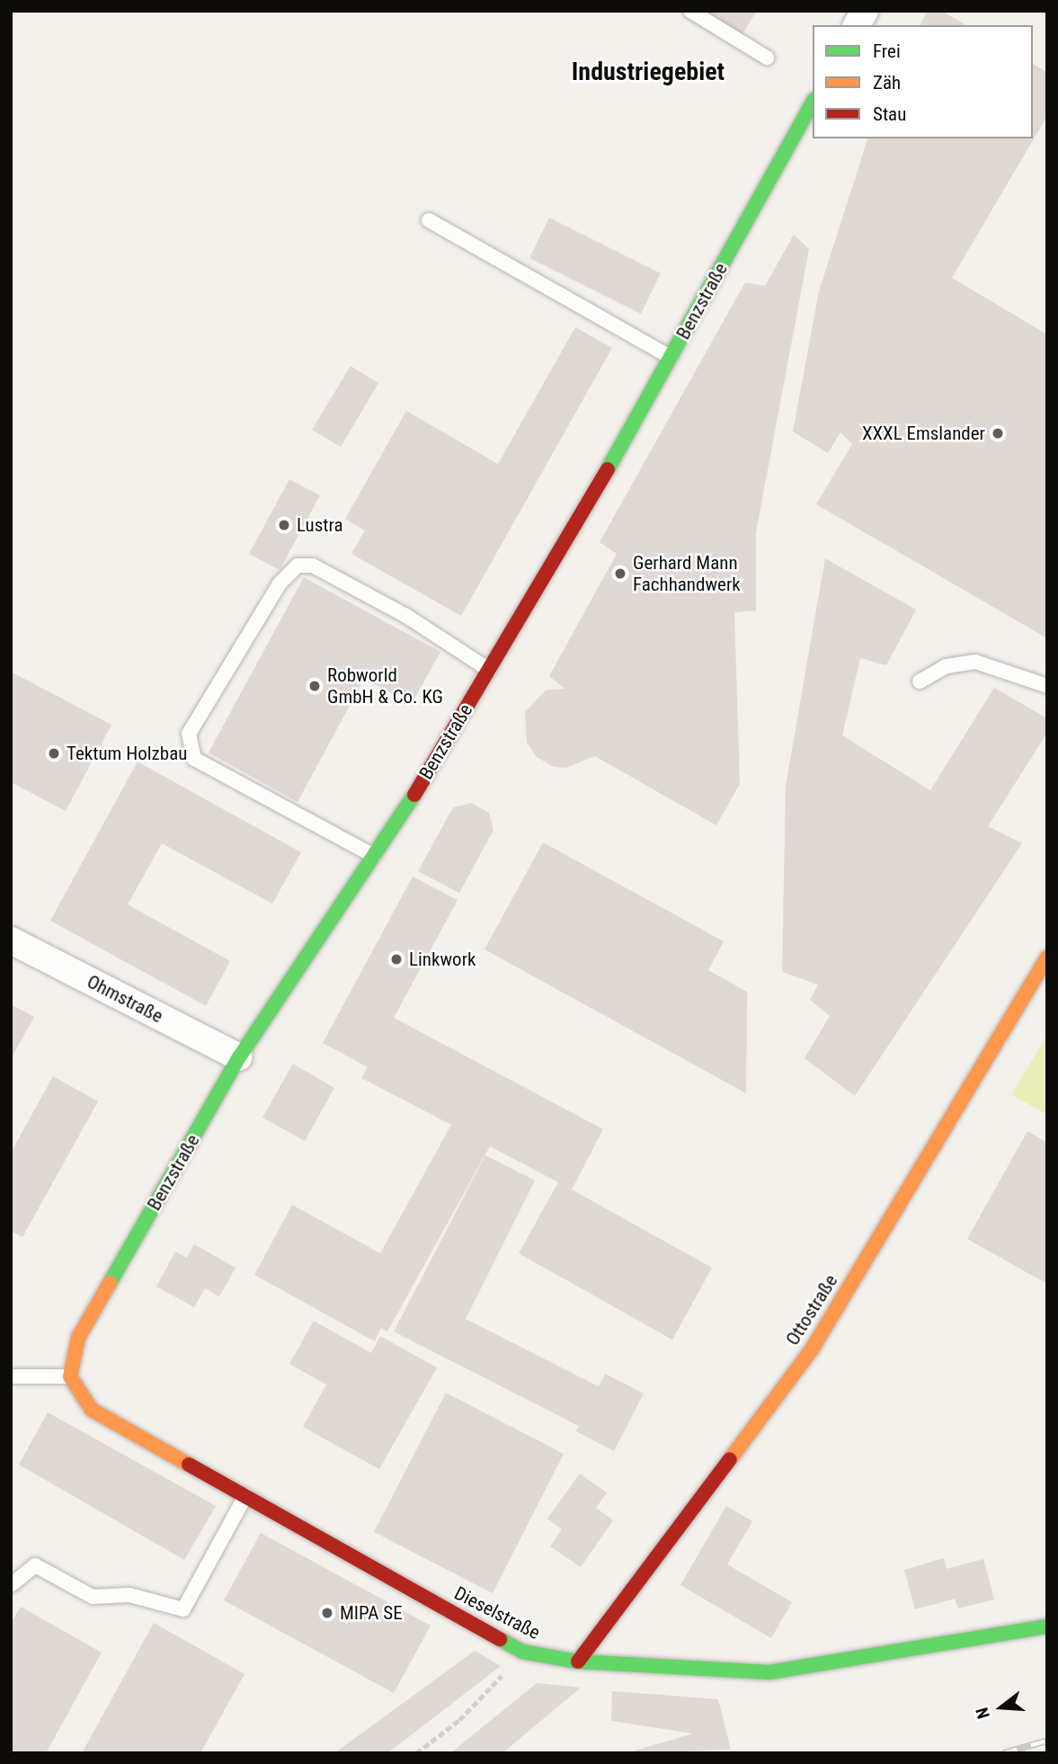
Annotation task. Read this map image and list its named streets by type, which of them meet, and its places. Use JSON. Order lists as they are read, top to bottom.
{
  "streets": {
    "street": [
      "Benzstraße",
      "Ohmstraße",
      "Ottostraße",
      "Dieselstraße"
    ]
  },
  "crossings": [
    ["Benzstraße", "Ohmstraße"],
    ["Benzstraße", "Dieselstraße"],
    ["Ottostraße", "Dieselstraße"]
  ],
  "districts": ["Industriegebiet"],
  "places": [
    "XXXL Emslander",
    "Lustra",
    "Gerhard Mann Fachhandwerk",
    "Robworld GmbH & Co. KG",
    "Tektum Holzbau",
    "Linkwork",
    "MIPA SE"
  ],
  "legend": ["Frei", "Zäh", "Stau"],
  "north": "left"
}
